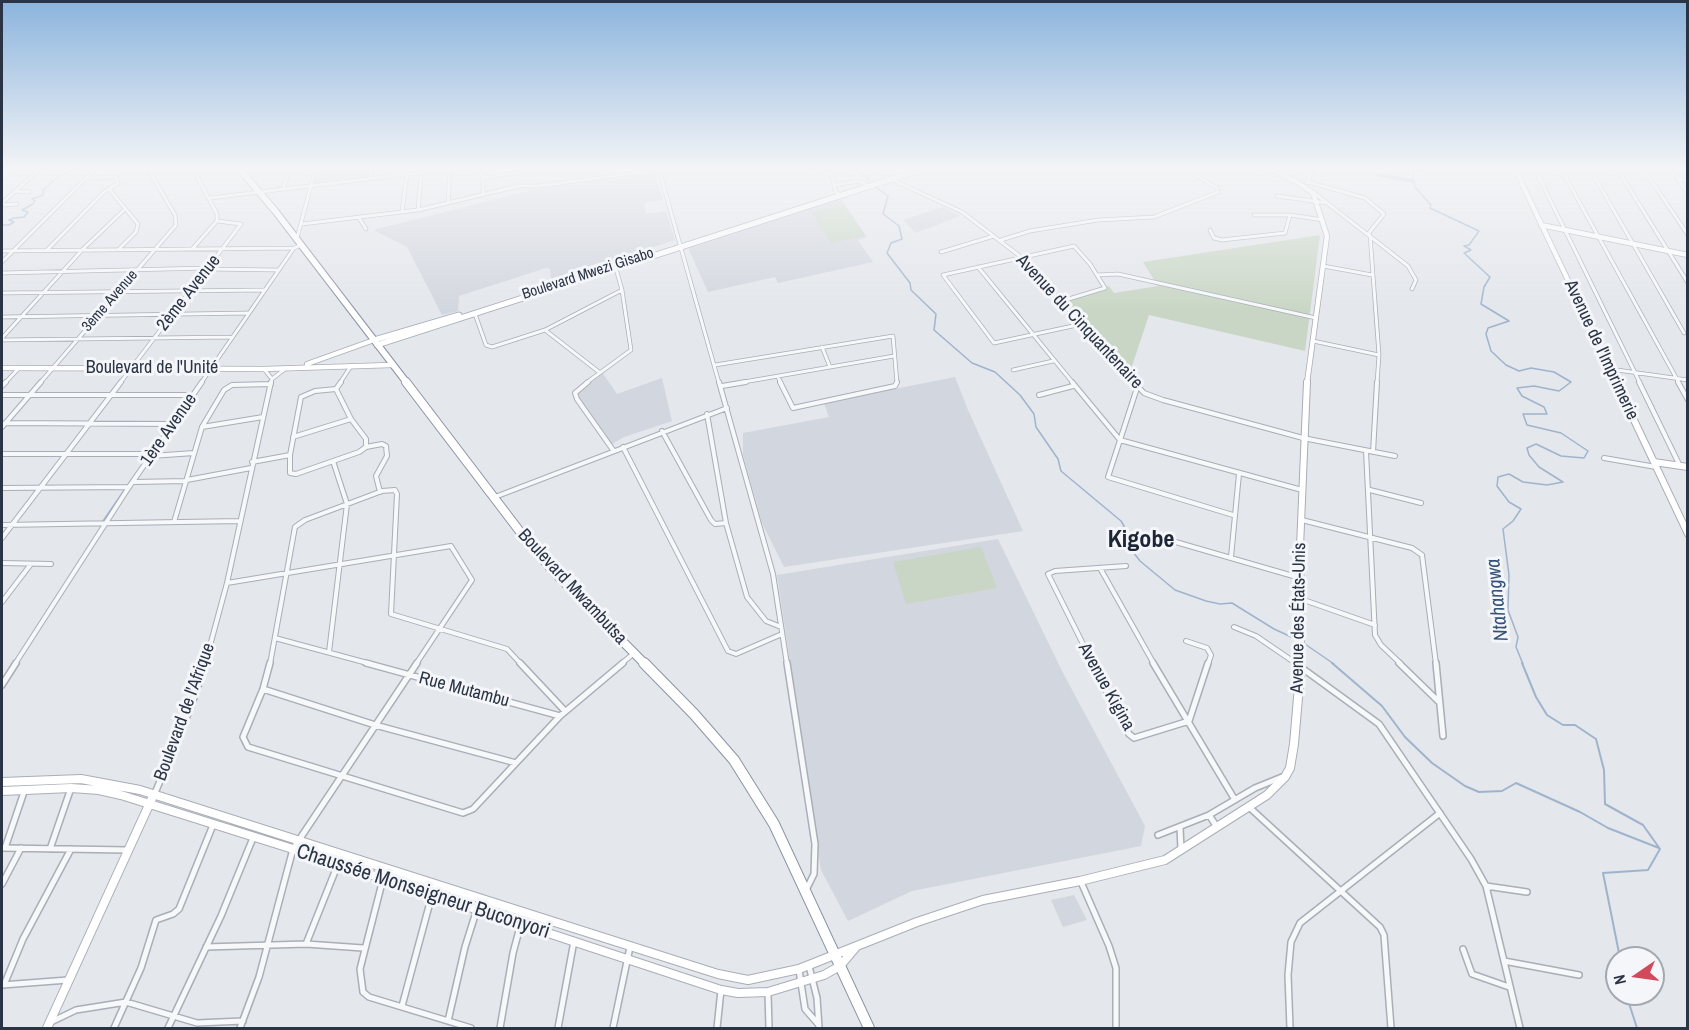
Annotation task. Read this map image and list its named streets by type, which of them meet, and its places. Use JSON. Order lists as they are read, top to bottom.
{
  "streets": {
    "highway": ["Boulevard Mwambutsa"],
    "main road": ["Boulevard Mwezi Gisabo"],
    "street": [
      "2ème Avenue",
      "3ème Avenue",
      "Avenue du Cinquantenaire",
      "Avenue de l'Imprimerie",
      "Boulevard de l'Unité",
      "1ère Avenue",
      "Avenue des États-Unis",
      "Avenue Kigina",
      "Rue Mutambu",
      "Boulevard de l'Afrique",
      "Chaussée Monseigneur Buconyori"
    ]
  },
  "crossings": [
    ["Boulevard Mwezi Gisabo", "Boulevard de l'Unité"],
    ["Boulevard Mwezi Gisabo", "Boulevard Mwambutsa"],
    ["2ème Avenue", "Boulevard de l'Unité"],
    ["3ème Avenue", "Boulevard de l'Unité"],
    ["Avenue du Cinquantenaire", "Avenue des États-Unis"],
    ["Boulevard de l'Unité", "1ère Avenue"],
    ["Boulevard de l'Unité", "Boulevard Mwambutsa"],
    ["1ère Avenue", "Boulevard Mwambutsa"],
    ["Boulevard Mwambutsa", "Chaussée Monseigneur Buconyori"],
    ["Boulevard de l'Afrique", "Chaussée Monseigneur Buconyori"]
  ],
  "districts": ["Kigobe"],
  "water": ["Ntahangwa"],
  "north": "left"
}
